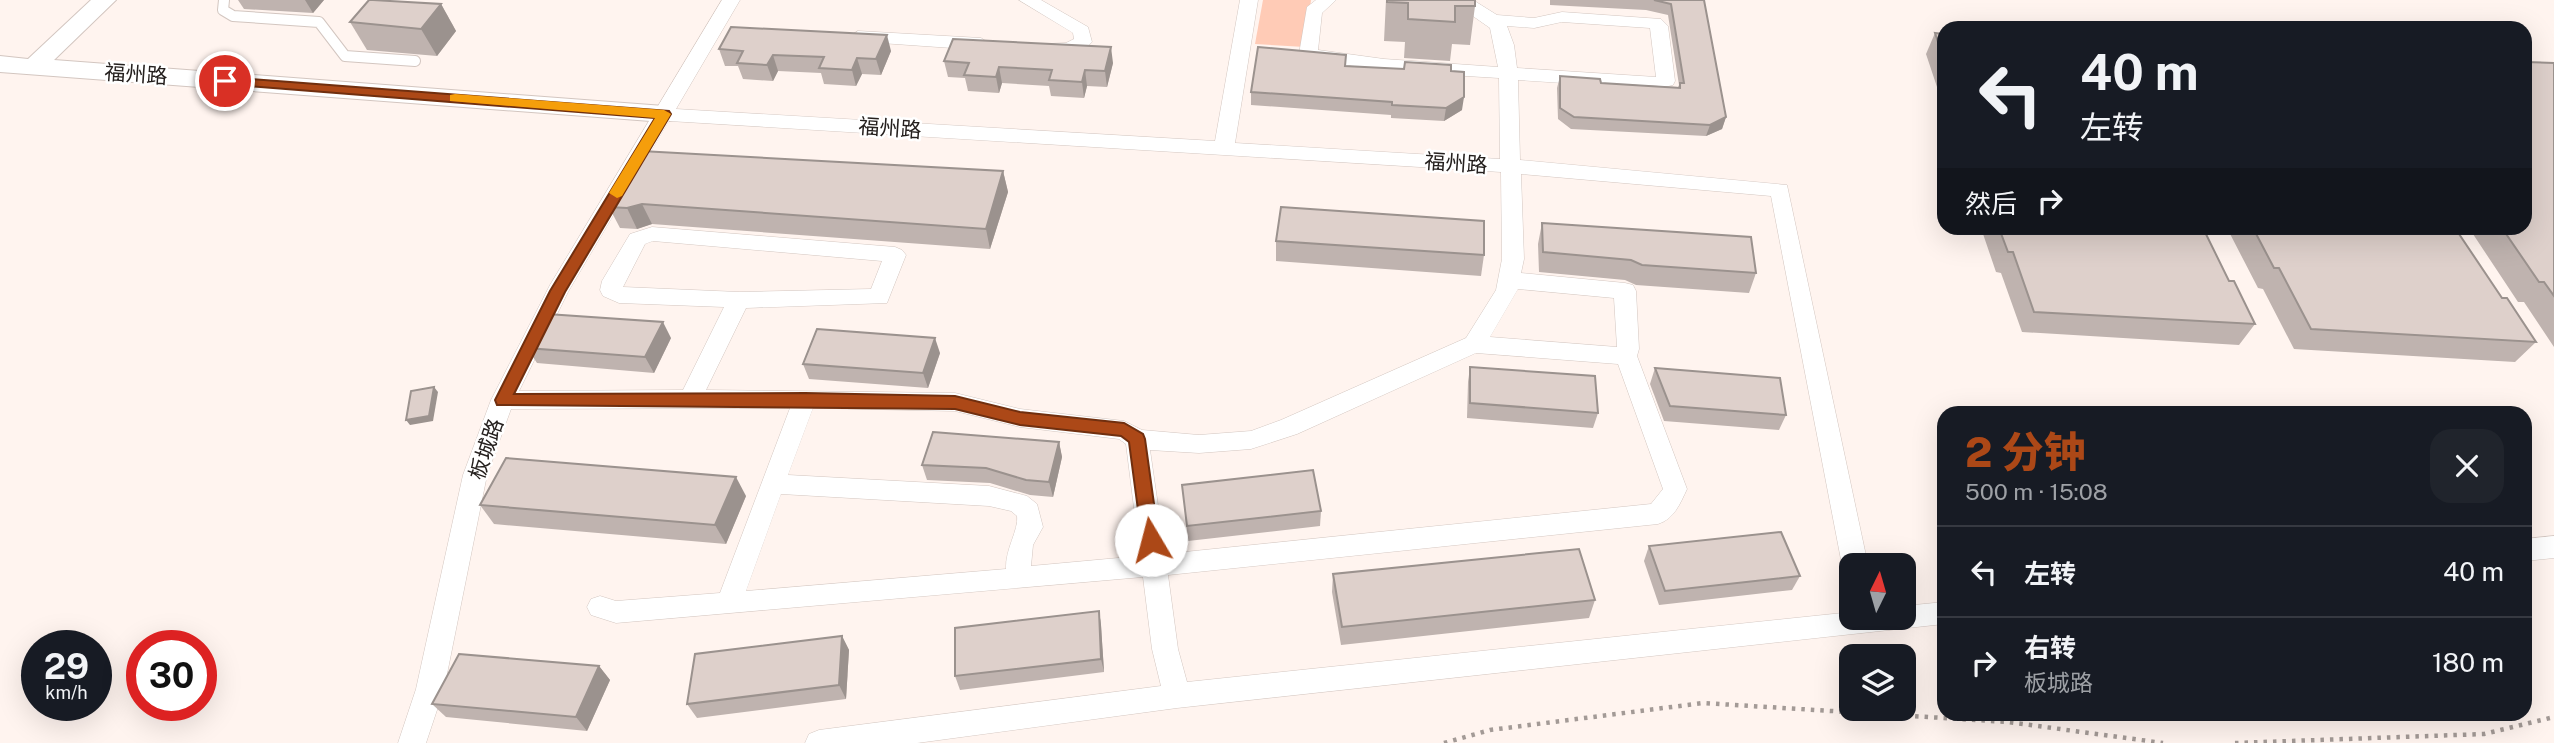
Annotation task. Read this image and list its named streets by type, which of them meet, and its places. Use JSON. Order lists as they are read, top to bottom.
{
  "streets": {
    "street": ["福州路", "板城路"]
  },
  "crossings": [
    ["福州路", "板城路"]
  ],
  "north": "top",
  "page": {
    "turn": ["40 m", "左转"],
    "then": "然后",
    "heading": ["2 分钟", "500 m · 15:08"],
    "list": [
      {
        "name": "左转",
        "value": "40 m"
      },
      {
        "name": "右转",
        "note": "板城路",
        "value": "180 m"
      }
    ],
    "speed": "29 km/h",
    "limit": "30"
  }
}
